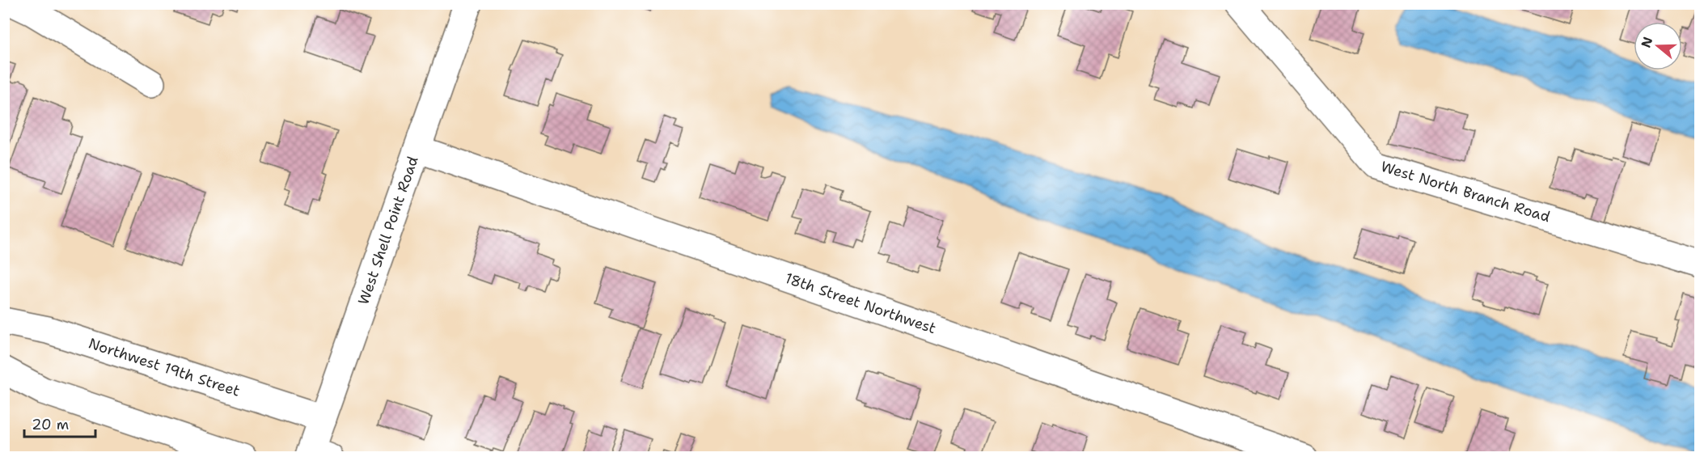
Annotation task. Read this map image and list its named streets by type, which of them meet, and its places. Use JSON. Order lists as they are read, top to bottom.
{
  "streets": {
    "street": [
      "West North Branch Road",
      "West Shell Point Road",
      "18th Street Northwest",
      "Northwest 19th Street"
    ]
  },
  "crossings": [
    ["West Shell Point Road", "18th Street Northwest"],
    ["West Shell Point Road", "Northwest 19th Street"]
  ],
  "scale_bar": "20 m",
  "north": "left"
}
